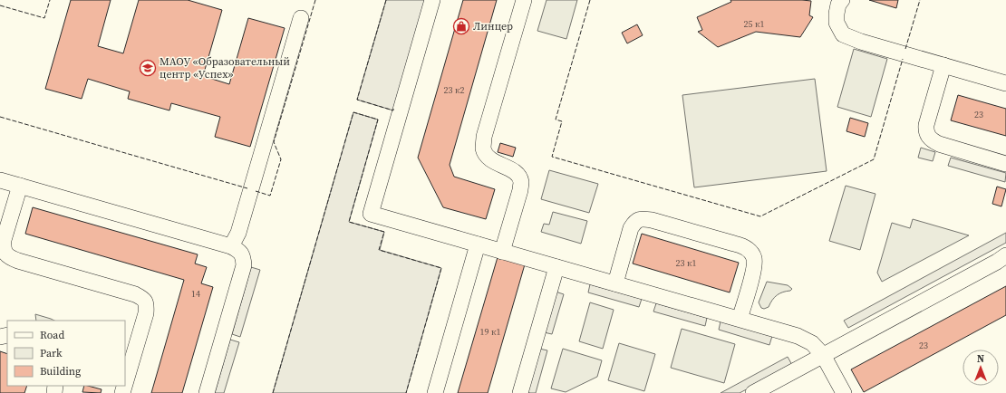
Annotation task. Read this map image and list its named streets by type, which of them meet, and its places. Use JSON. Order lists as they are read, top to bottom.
{
  "places": {
    "shop": ["Линцер"],
    "school or university": ["МАОУ «Образовательный центр «Успех»"]
  },
  "house_numbers": [
    "25 к1",
    "23 к2",
    "23",
    "23 к1",
    "14",
    "19 к1",
    "23"
  ],
  "legend": ["Road", "Park", "Building"],
  "north": "top"
}
